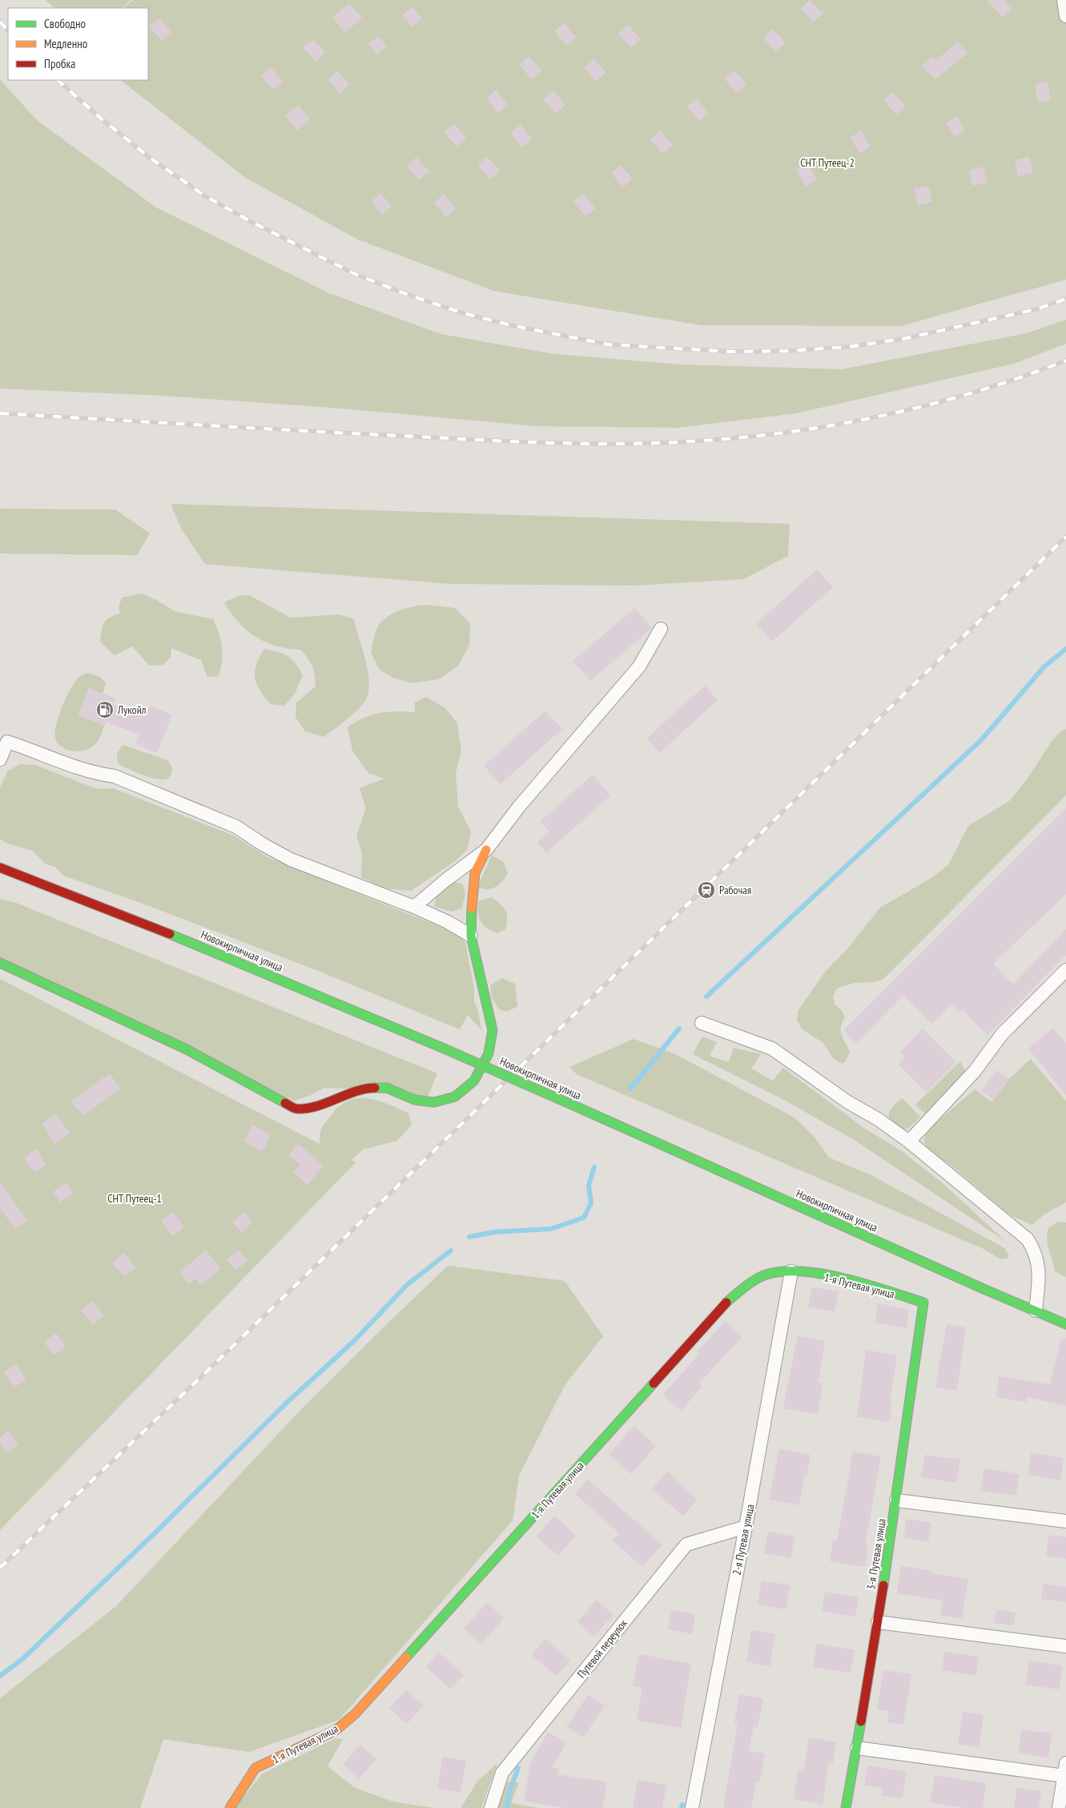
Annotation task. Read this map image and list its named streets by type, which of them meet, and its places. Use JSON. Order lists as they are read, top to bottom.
{
  "streets": {
    "street": [
      "Новокирпичная улица",
      "1-я Путевая улица",
      "2-я Путевая улица",
      "3-я Путевая улица",
      "Путевой переулок"
    ]
  },
  "crossings": [
    ["1-я Путевая улица", "2-я Путевая улица"],
    ["1-я Путевая улица", "3-я Путевая улица"],
    ["2-я Путевая улица", "Путевой переулок"]
  ],
  "parks": ["СНТ Путеец-2", "СНТ Путеец-1"],
  "places": {
    "fuel station": ["Лукойл"],
    "station": ["Рабочая"]
  },
  "legend": ["Свободно", "Медленно", "Пробка"]
}
